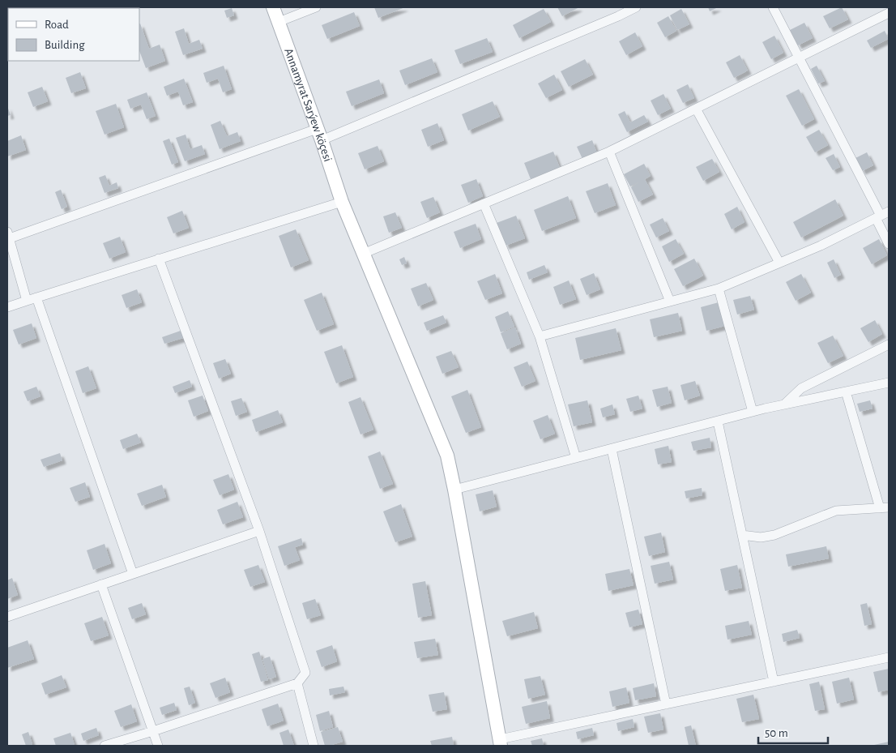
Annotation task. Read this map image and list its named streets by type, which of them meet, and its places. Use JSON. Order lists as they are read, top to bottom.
{
  "streets": {
    "street": ["Annamyrat Sarýew köçesi"]
  },
  "legend": ["Road", "Building"],
  "scale_bar": "50 m"
}
